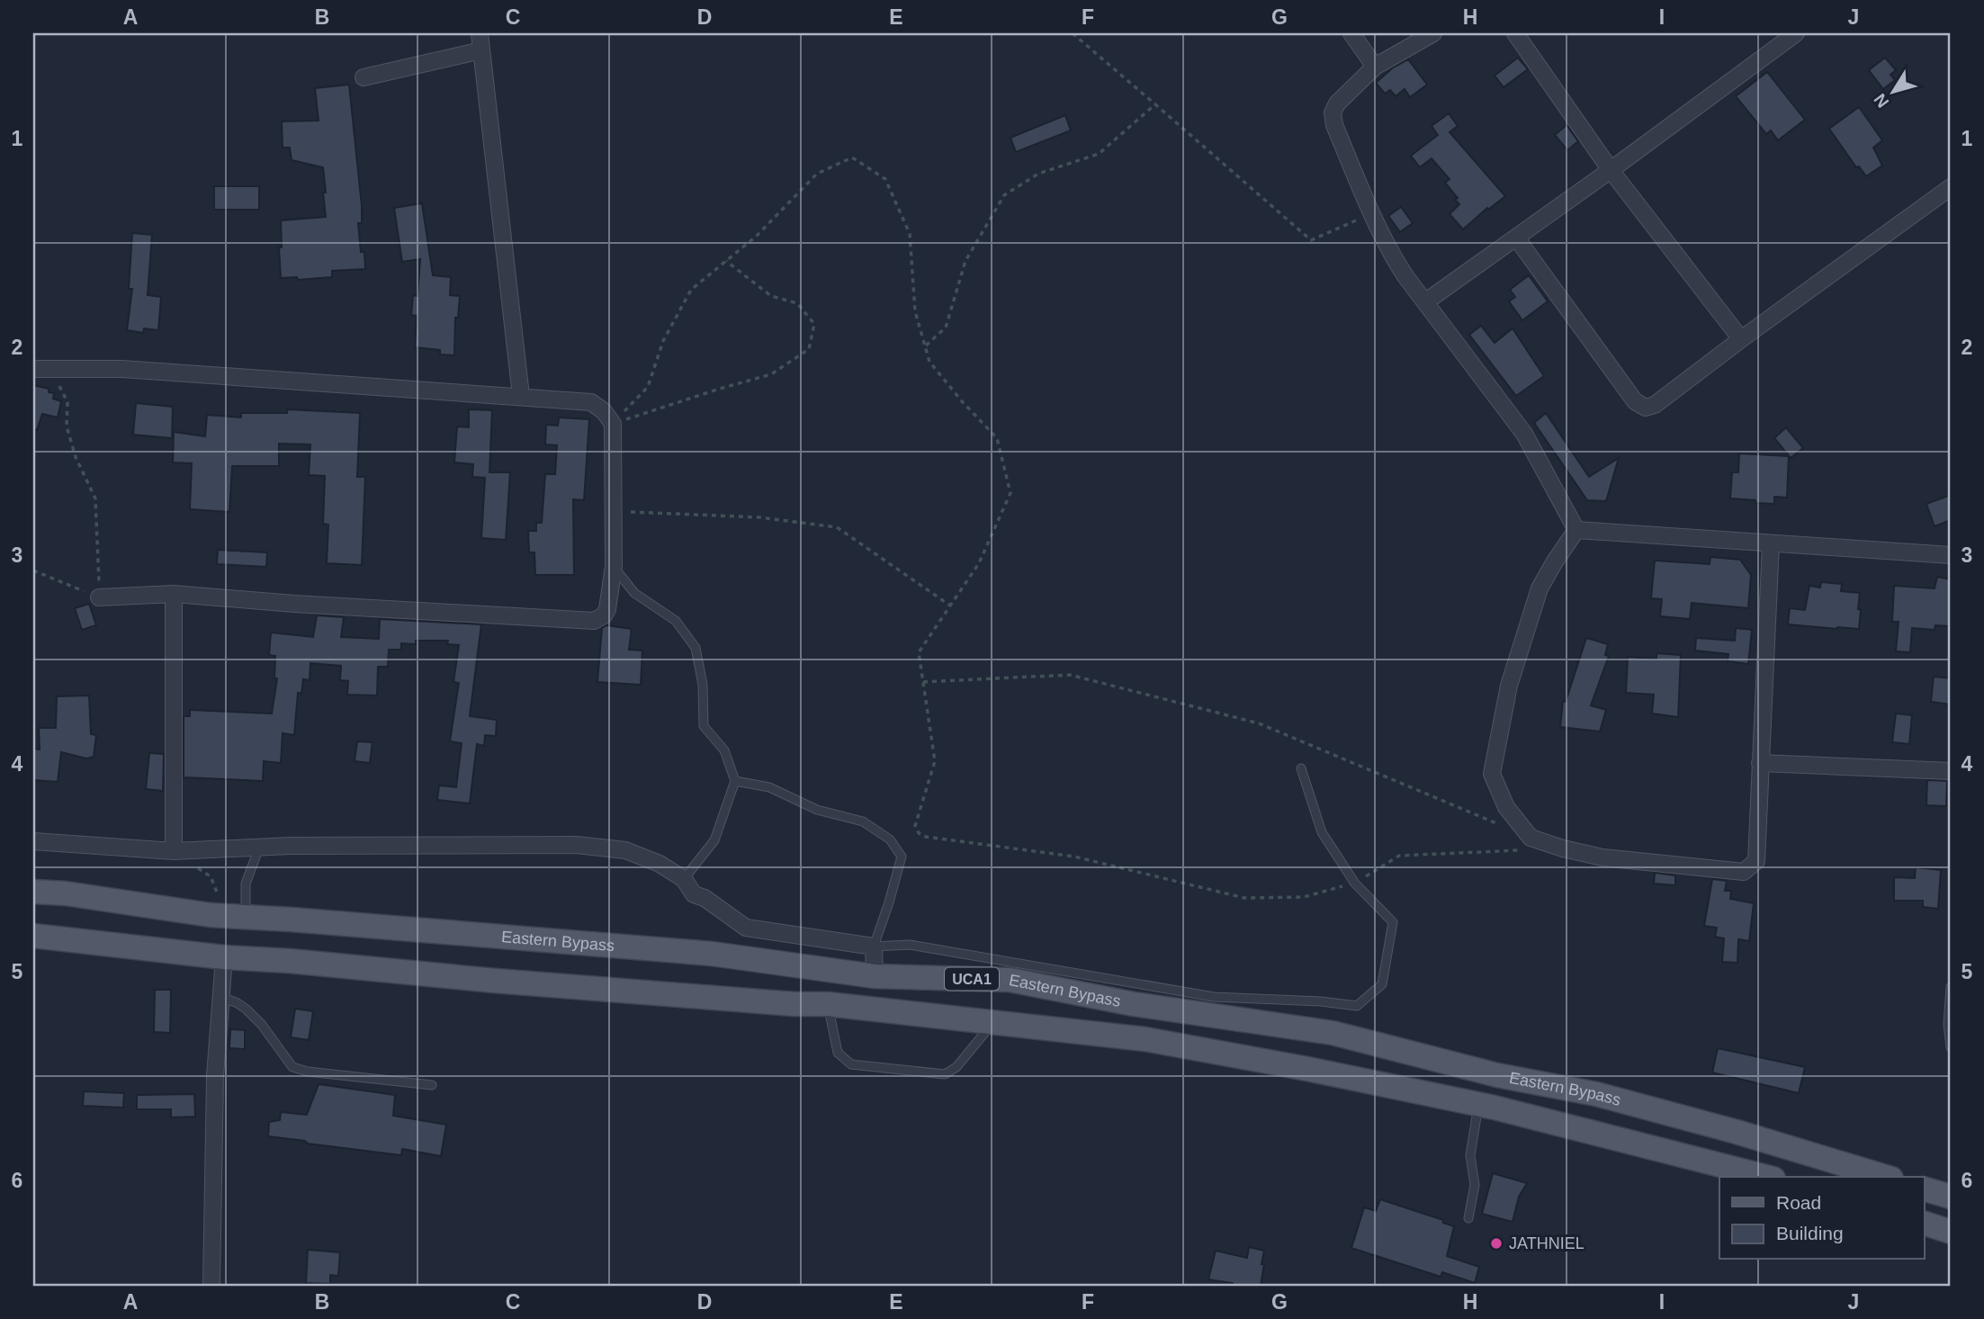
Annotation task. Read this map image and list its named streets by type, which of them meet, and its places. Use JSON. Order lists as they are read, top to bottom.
{
  "streets": {
    "main road": ["Eastern Bypass", "UCA1"]
  },
  "places": ["JATHNIEL"],
  "legend": ["Road", "Building"],
  "north": "bottom left",
  "grid": {
    "columns": [
      "A",
      "B",
      "C",
      "D",
      "E",
      "F",
      "G",
      "H",
      "I",
      "J"
    ],
    "rows": [
      "1",
      "2",
      "3",
      "4",
      "5",
      "6"
    ]
  }
}
